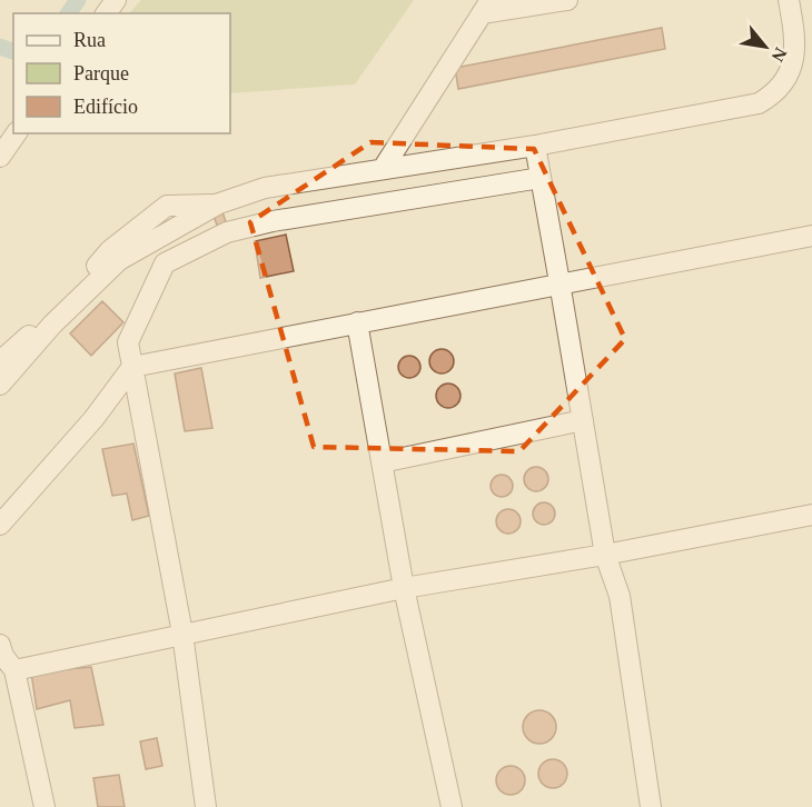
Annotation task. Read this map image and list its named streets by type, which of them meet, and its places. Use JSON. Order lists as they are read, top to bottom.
{
  "legend": ["Rua", "Parque", "Edifício"],
  "north": "bottom right"
}
